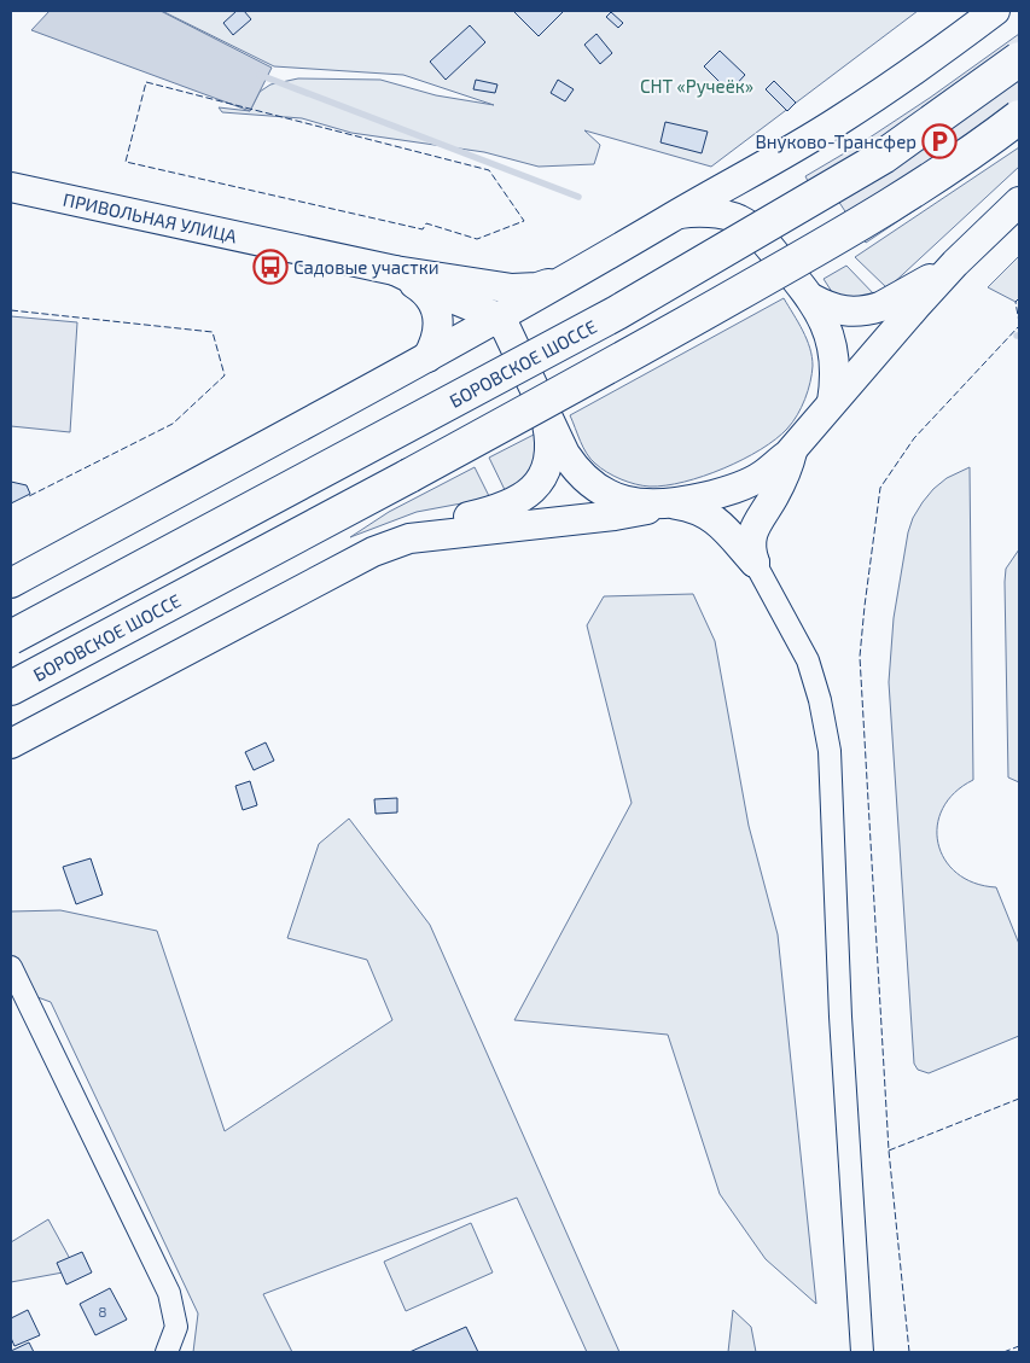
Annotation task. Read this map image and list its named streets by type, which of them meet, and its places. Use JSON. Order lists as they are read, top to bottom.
{
  "streets": {
    "main road": ["ПРИВОЛЬНАЯ УЛИЦА", "БОРОВСКОЕ ШОССЕ"]
  },
  "parks": ["СНТ «Ручеёк»"],
  "places": {
    "parking": ["Внуково-Трансфер"],
    "bus stop": ["Садовые участки"]
  },
  "house_numbers": ["8"]
}
